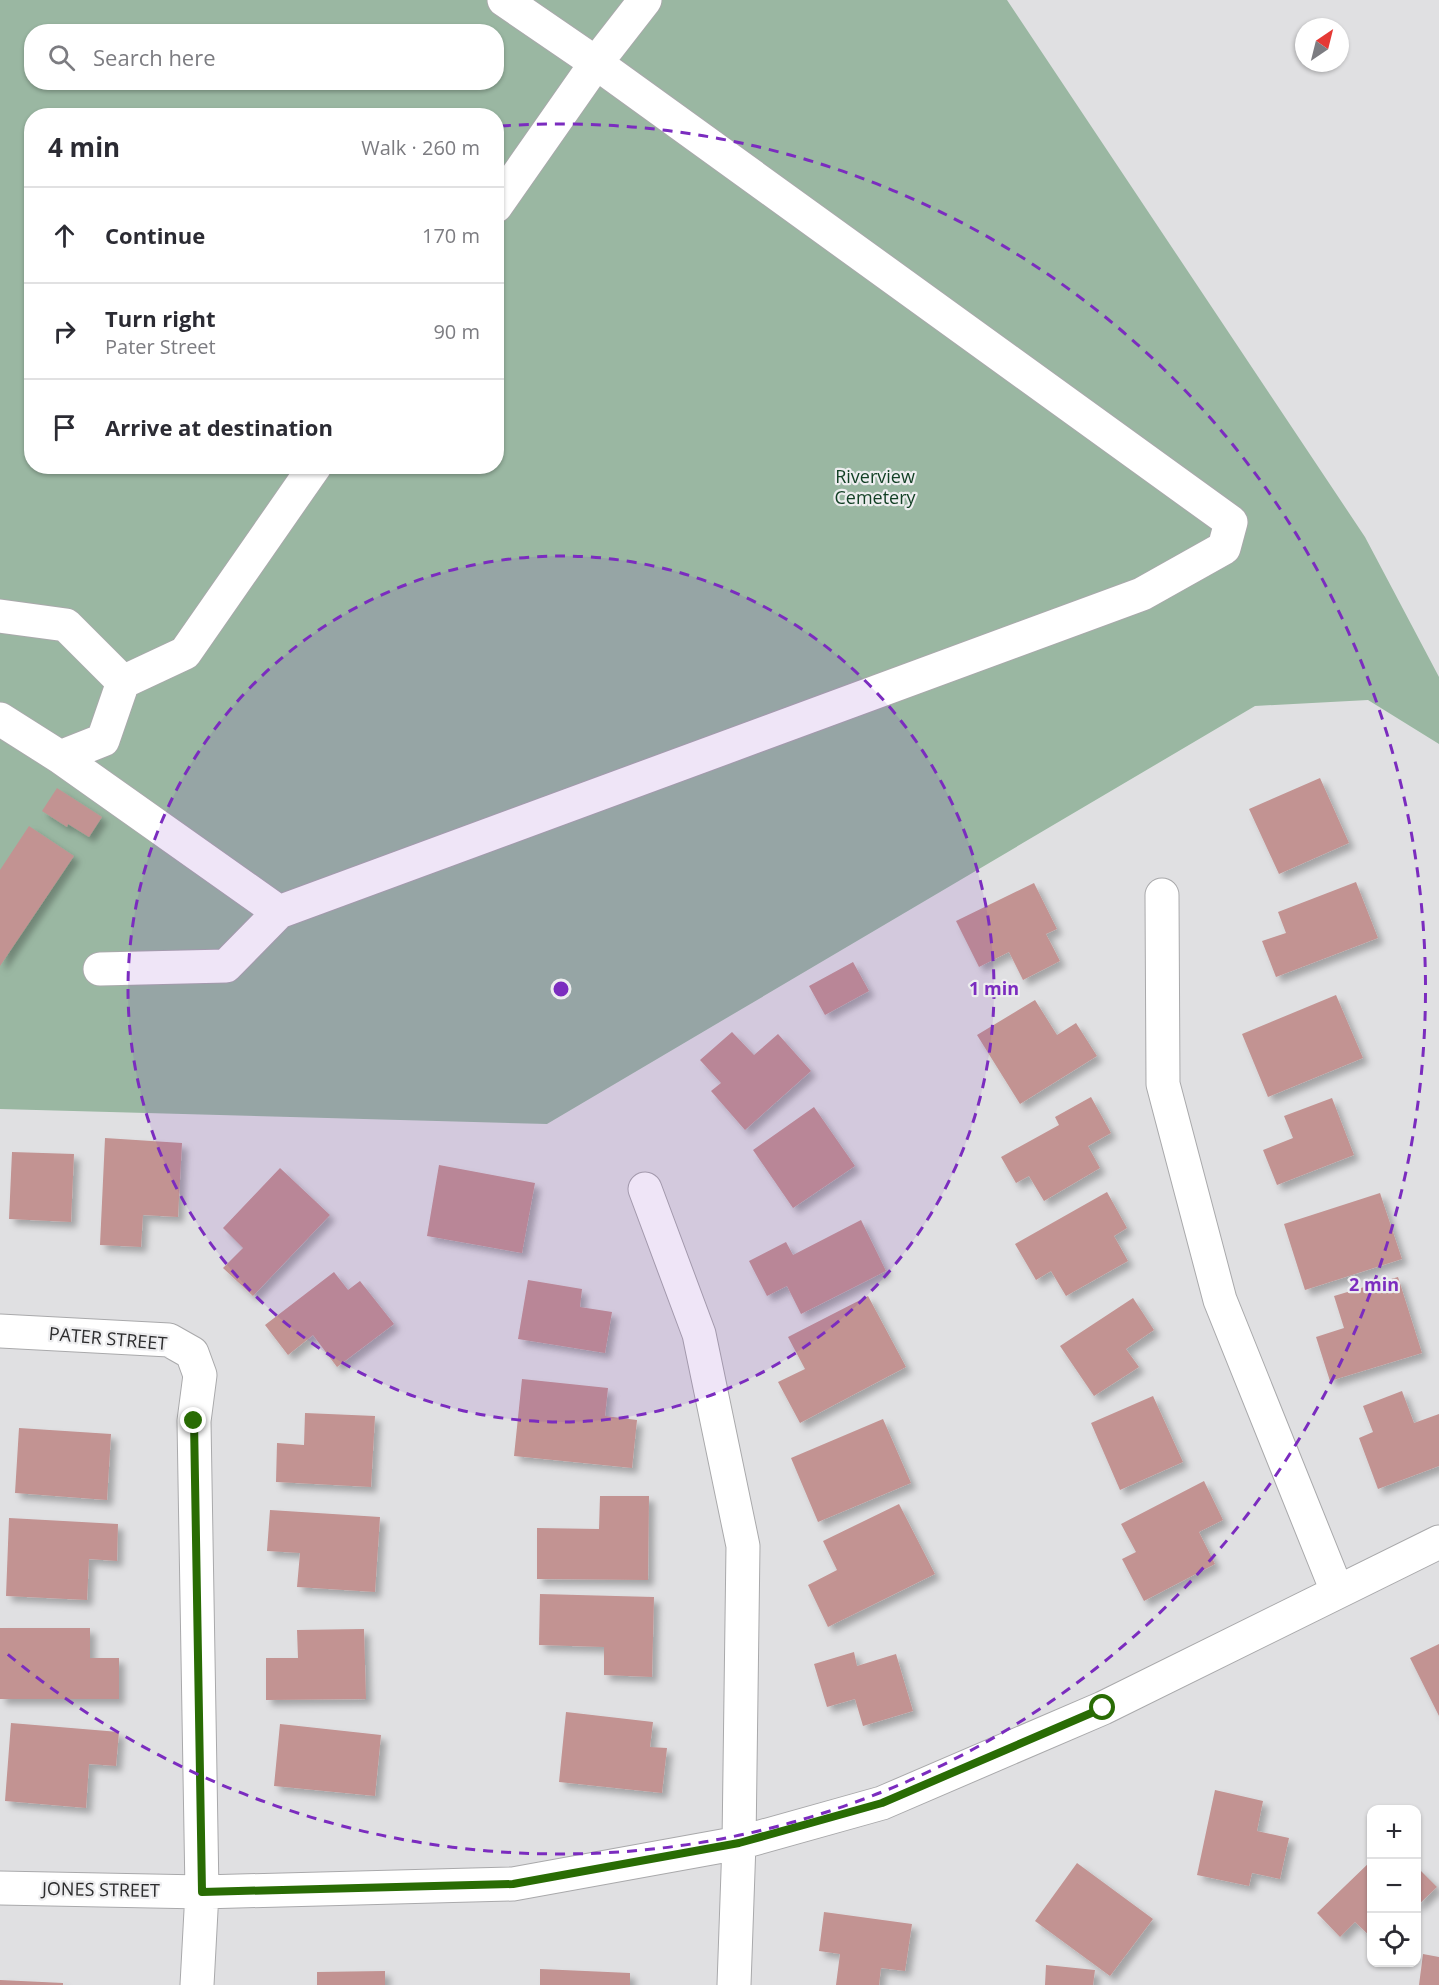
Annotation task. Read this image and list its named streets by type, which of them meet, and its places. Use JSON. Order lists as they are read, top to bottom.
{
  "streets": {
    "street": ["PATER STREET", "JONES STREET"]
  },
  "crossings": [
    ["PATER STREET", "JONES STREET"]
  ],
  "parks": ["Riverview Cemetery"],
  "north": "top right",
  "page": {
    "search": "Search here",
    "heading": ["4 min", "Walk · 260 m"],
    "list": [
      ["Continue", "170 m"],
      ["Turn right", "Pater Street", "90 m"],
      "Arrive at destination"
    ],
    "map_buttons": ["+", "−"]
  },
  "rings": ["1 min", "2 min"]
}
